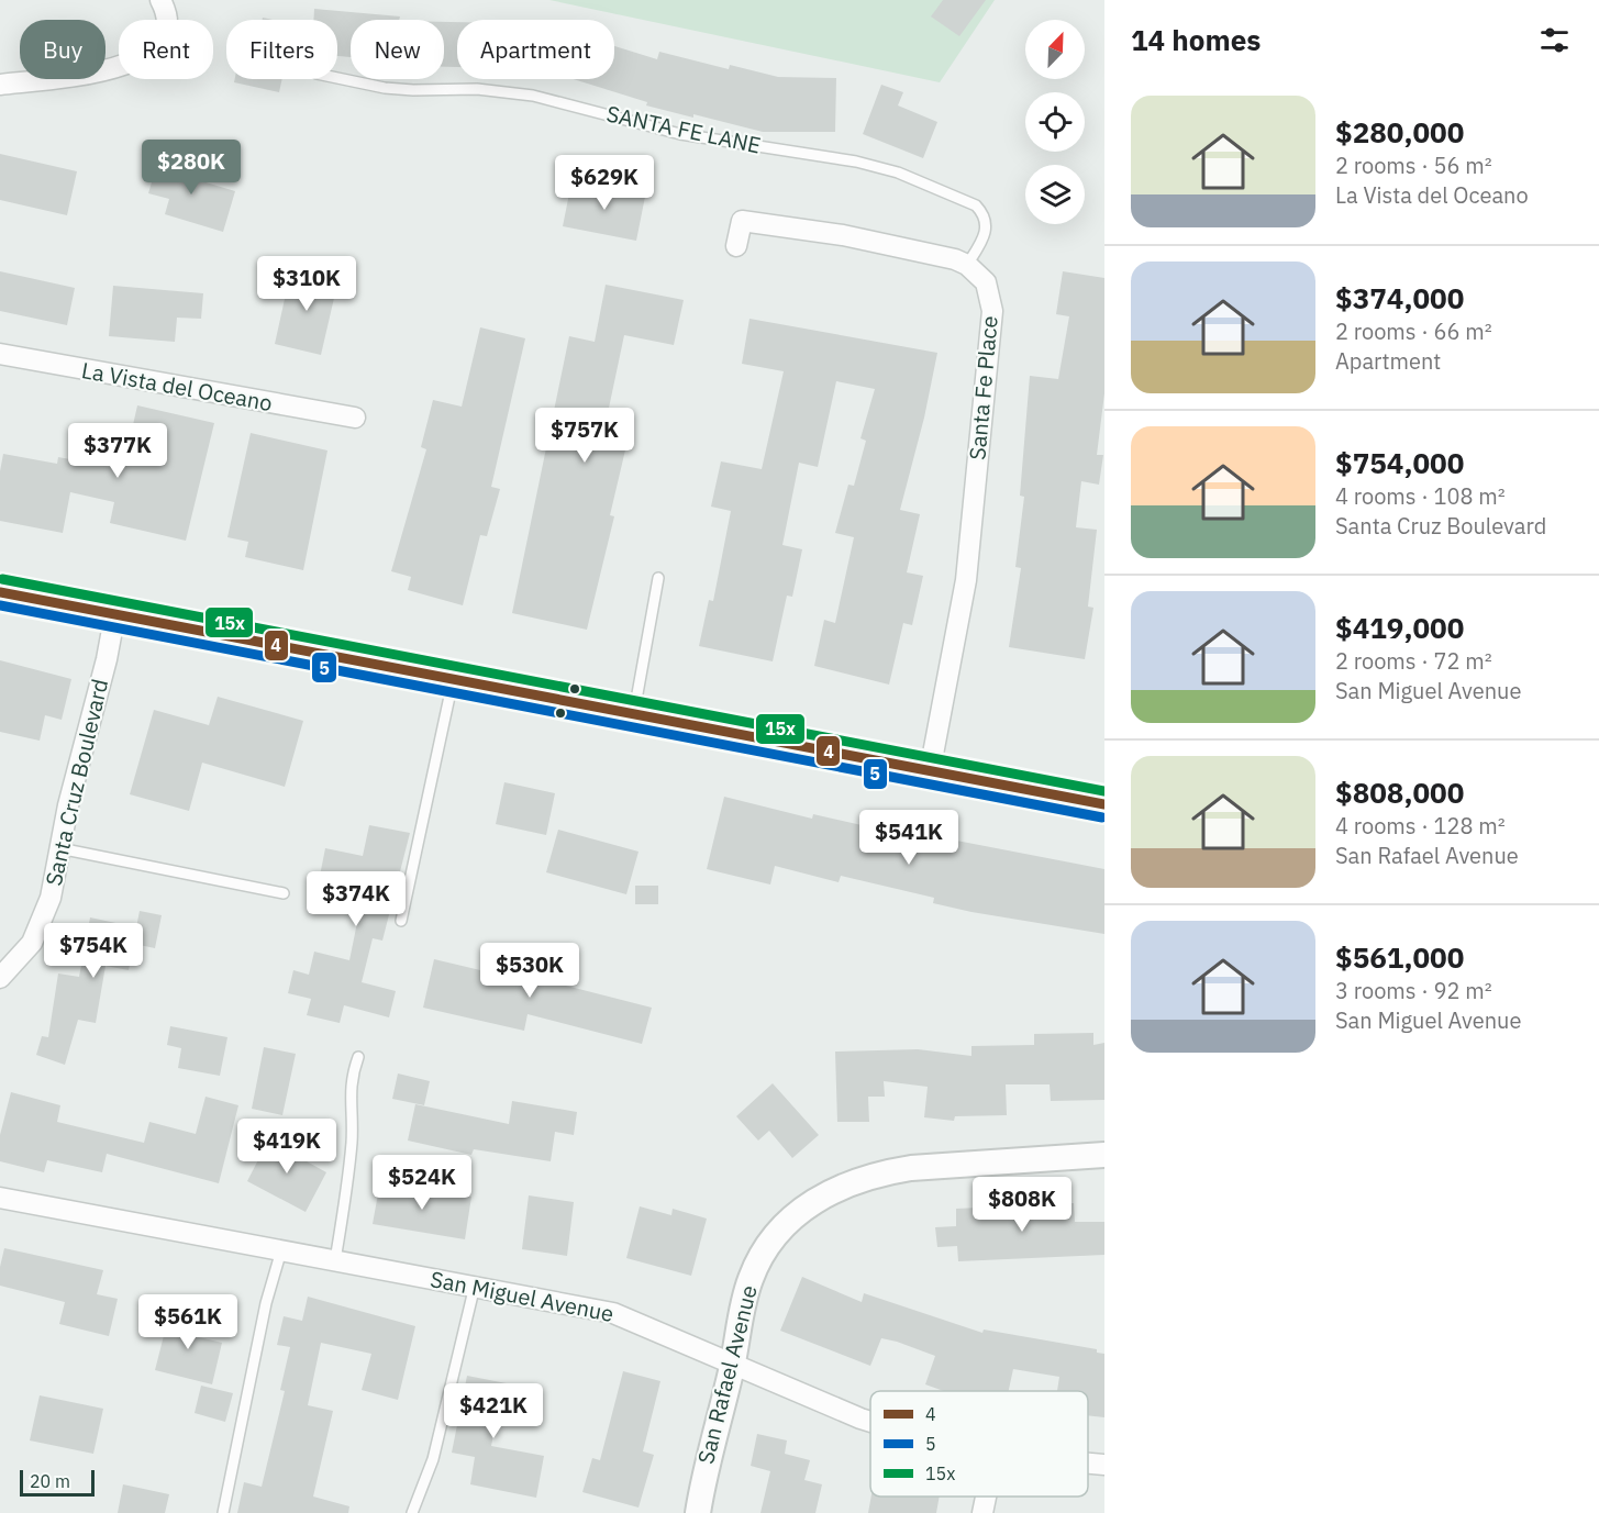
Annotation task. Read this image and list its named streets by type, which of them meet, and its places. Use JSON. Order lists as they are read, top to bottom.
{
  "streets": {
    "street": [
      "La Vista del Oceano",
      "Santa Fe Place",
      "Santa Cruz Boulevard",
      "San Miguel Avenue",
      "San Rafael Avenue"
    ],
    "lane": ["SANTA FE LANE"]
  },
  "crossings": [
    ["SANTA FE LANE", "Santa Fe Place"],
    ["San Miguel Avenue", "San Rafael Avenue"]
  ],
  "lines": ["transit line 15x", "transit line 4", "transit line 5"],
  "legend": ["4", "5", "15x"],
  "scale_bar": "20 m",
  "north": "top right",
  "page": {
    "heading": "14 homes",
    "chip": [
      "Buy",
      "Rent",
      "Filters",
      "New",
      "Apartment"
    ],
    "list": [
      {
        "name": "$280,000",
        "note": "2 rooms · 56 m² · La Vista del Oceano"
      },
      {
        "name": "$374,000",
        "note": "2 rooms · 66 m² · Apartment"
      },
      {
        "name": "$754,000",
        "note": "4 rooms · 108 m² · Santa Cruz Boulevard"
      },
      {
        "name": "$419,000",
        "note": "2 rooms · 72 m² · San Miguel Avenue"
      },
      {
        "name": "$808,000",
        "note": "4 rooms · 128 m² · San Rafael Avenue"
      },
      {
        "name": "$561,000",
        "note": "3 rooms · 92 m² · San Miguel Avenue"
      }
    ],
    "price": [
      "$280K",
      "$629K",
      "$310K",
      "$757K",
      "$377K",
      "$541K",
      "$374K",
      "$754K",
      "$530K",
      "$419K",
      "$524K",
      "$808K",
      "$561K",
      "$421K"
    ],
    "scale": "20 m"
  }
}
